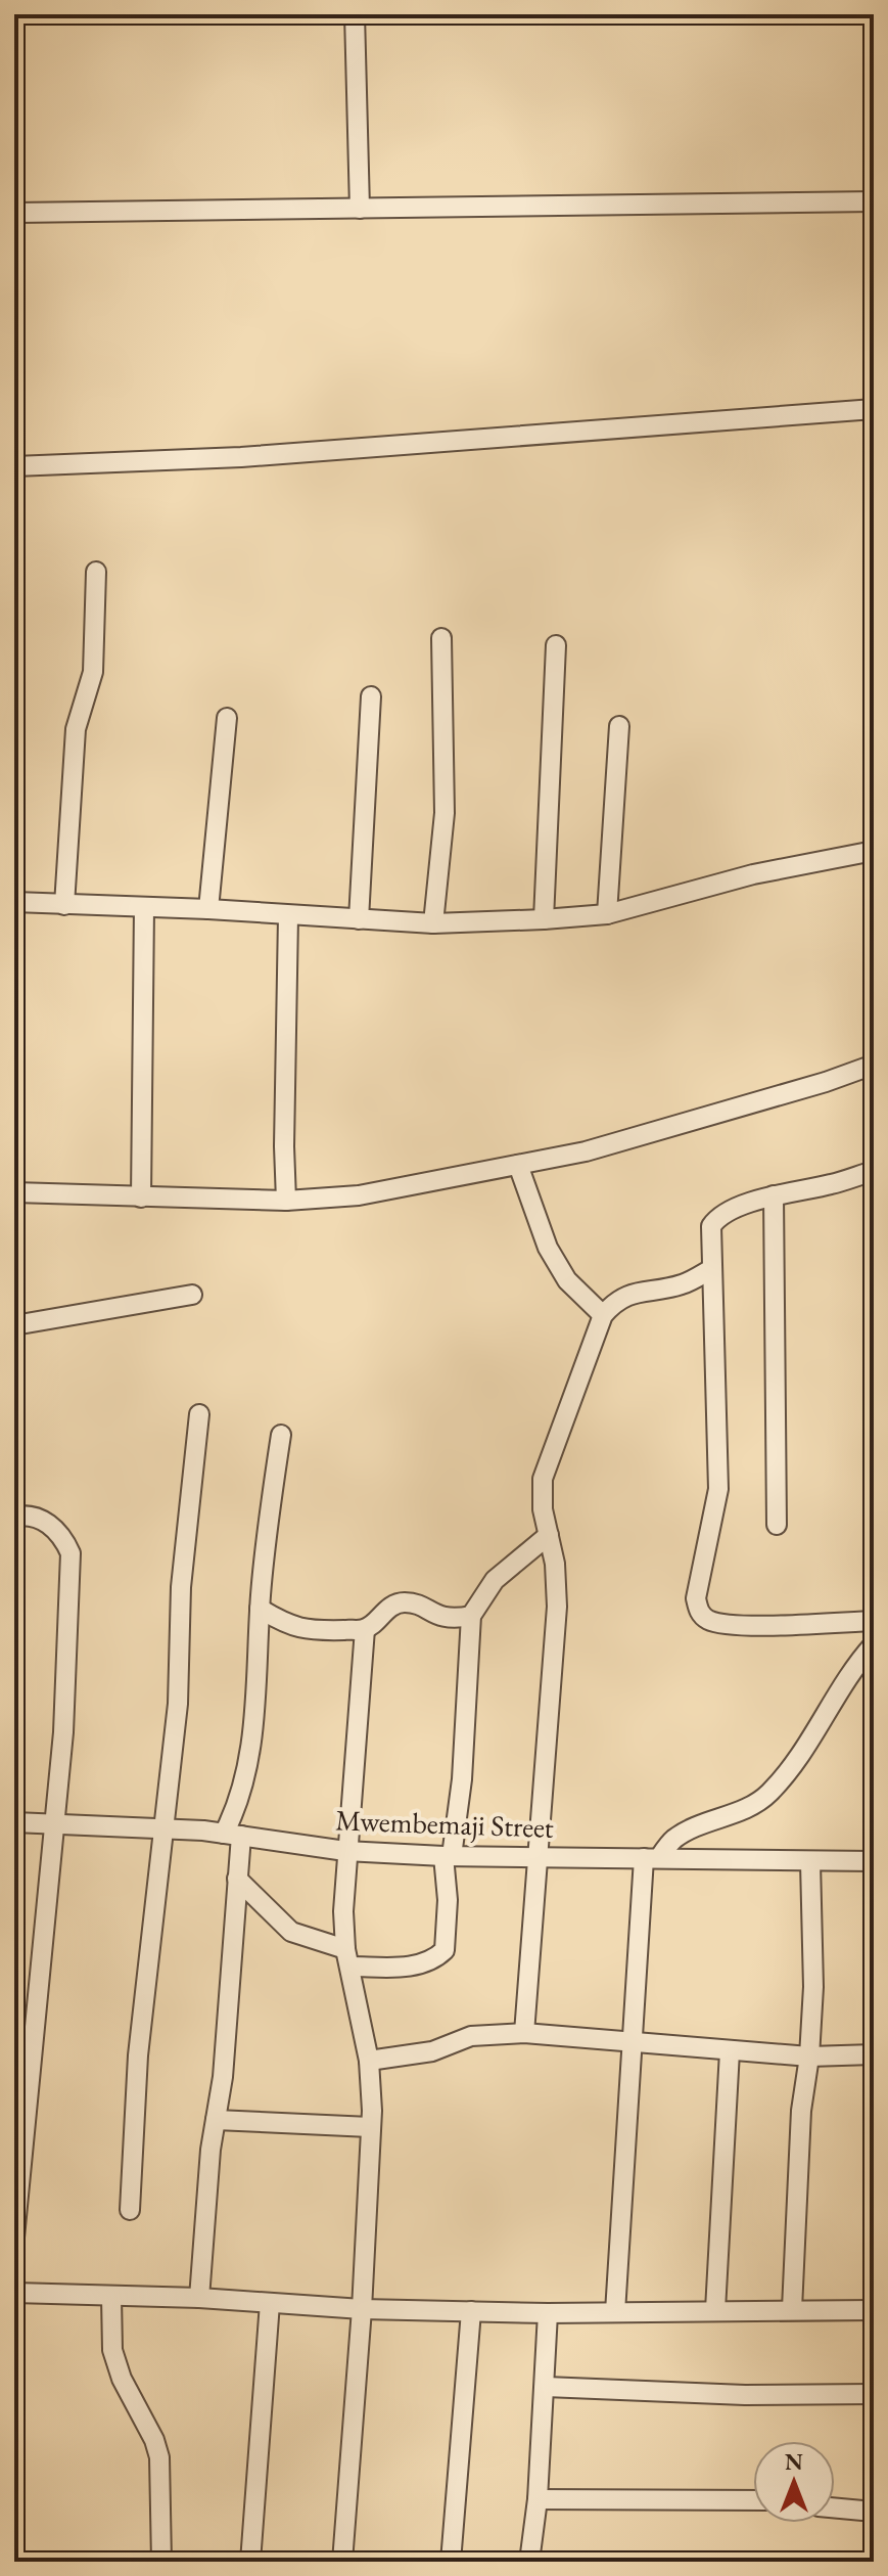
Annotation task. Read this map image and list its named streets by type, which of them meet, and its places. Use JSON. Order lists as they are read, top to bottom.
{
  "streets": {
    "street": ["Mwembemaji Street"]
  },
  "north": "top"
}
